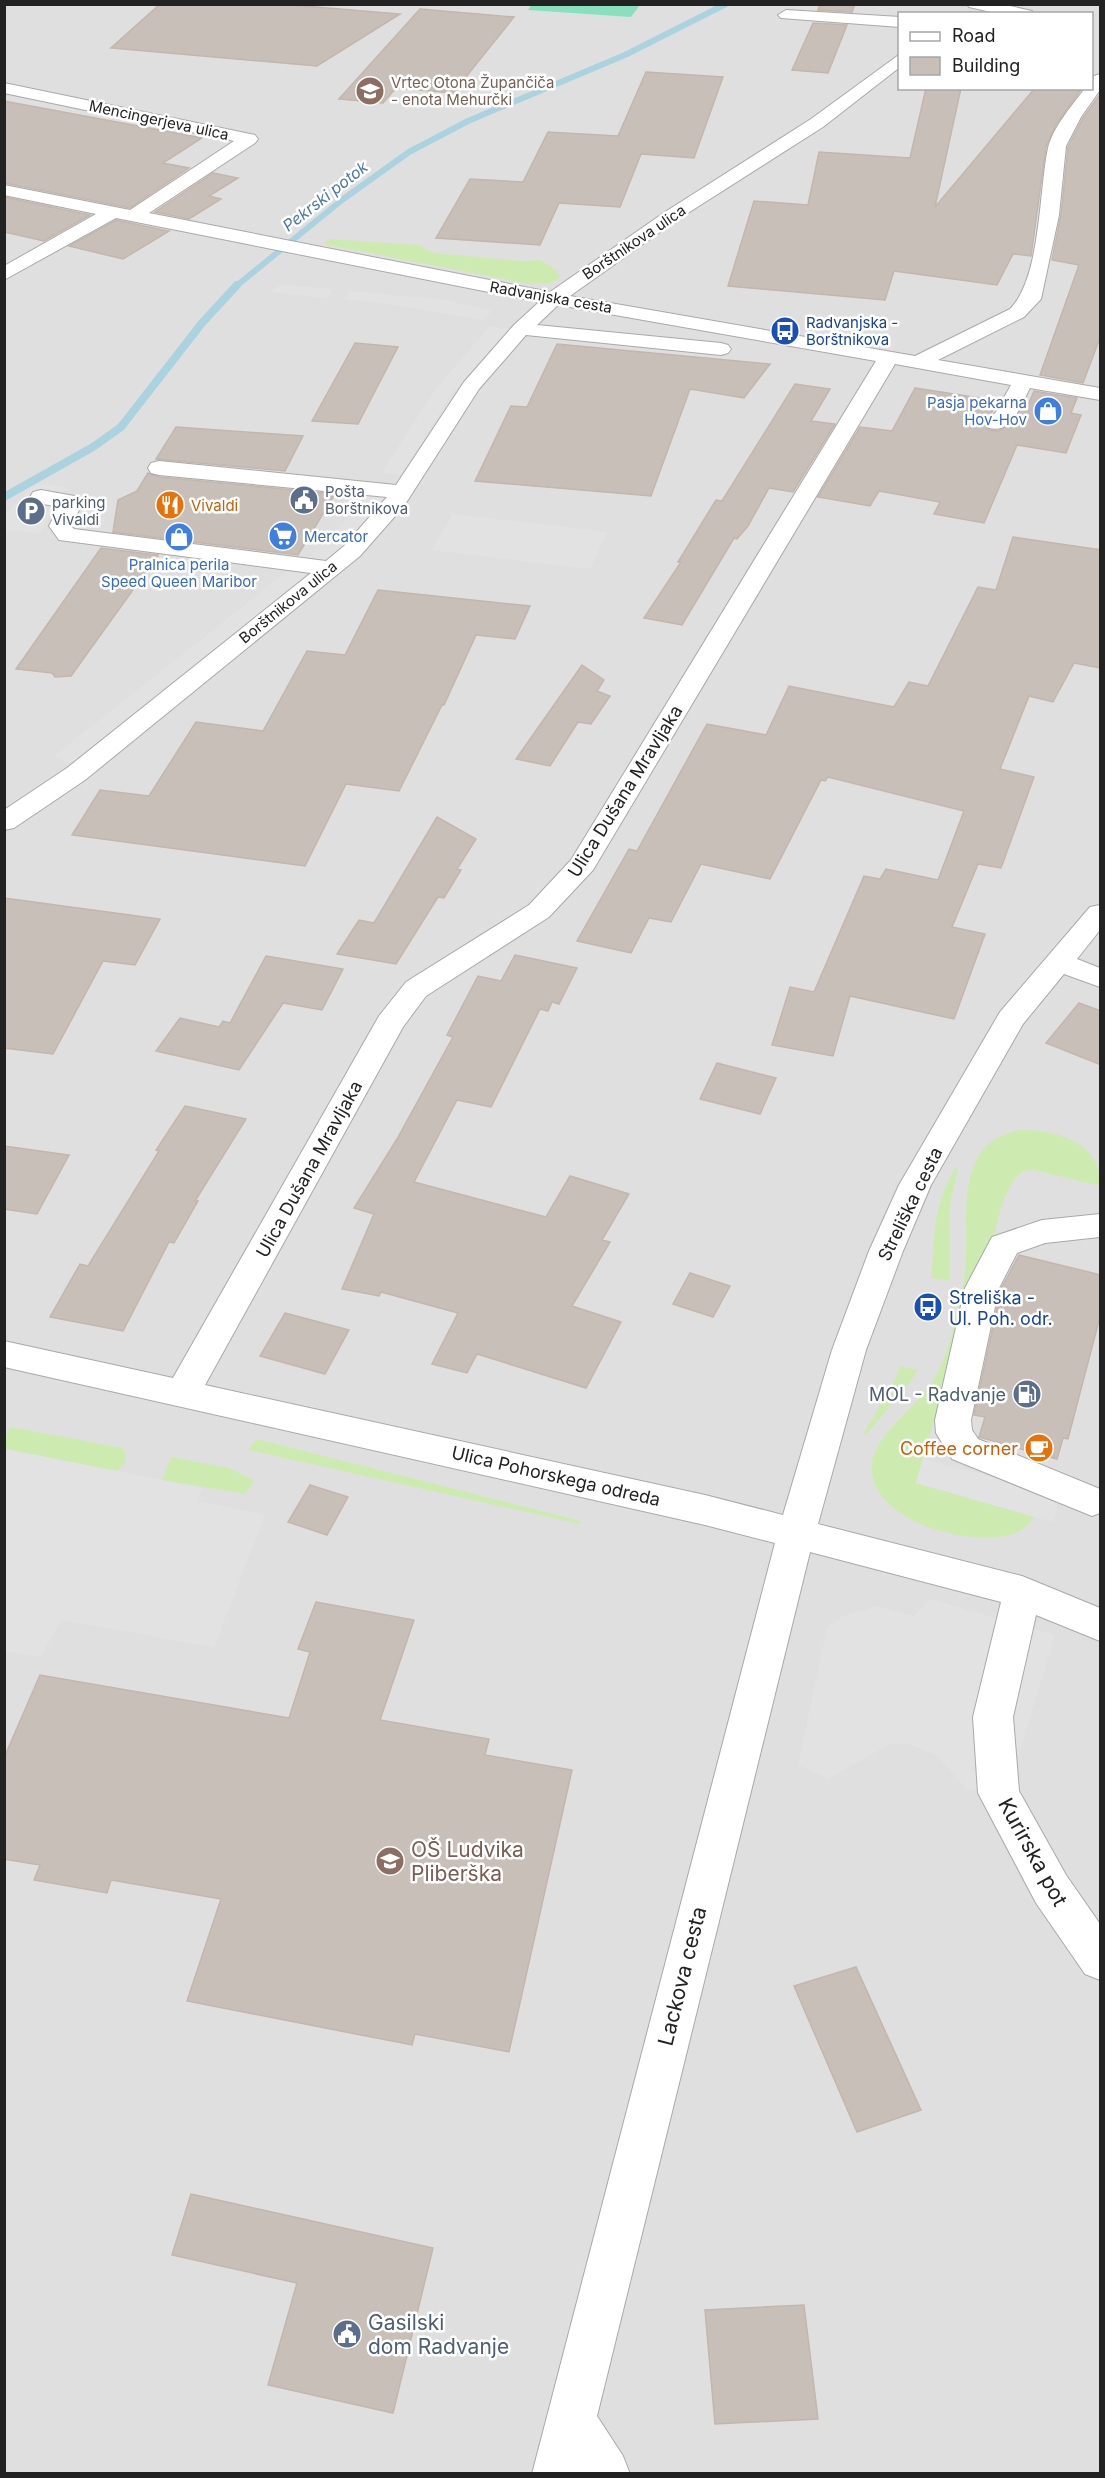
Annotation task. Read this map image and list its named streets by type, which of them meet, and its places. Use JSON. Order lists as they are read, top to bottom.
{
  "streets": {
    "street": [
      "Mencingerjeva ulica",
      "Borštnikova ulica",
      "Radvanjska cesta",
      "Ulica Dušana Mravljaka",
      "Streliška cesta",
      "Ulica Pohorskega odreda",
      "Kurirska pot",
      "Lackova cesta"
    ]
  },
  "crossings": [
    ["Mencingerjeva ulica", "Radvanjska cesta"],
    ["Borštnikova ulica", "Radvanjska cesta"],
    ["Radvanjska cesta", "Ulica Dušana Mravljaka"],
    ["Ulica Dušana Mravljaka", "Ulica Pohorskega odreda"],
    ["Streliška cesta", "Ulica Pohorskega odreda"],
    ["Streliška cesta", "Lackova cesta"],
    ["Ulica Pohorskega odreda", "Kurirska pot"],
    ["Ulica Pohorskega odreda", "Lackova cesta"]
  ],
  "water": ["Pekrski potok"],
  "places": {
    "school or university": ["Vrtec Otona Župančiča - enota Mehurčki", "OŠ Ludvika Pliberška"],
    "bus stop": ["Radvanjska - Borštnikova", "Streliška - Ul. Poh. odr."],
    "shop": ["Pasja pekarna Hov-Hov", "Pralnica perila Speed Queen Maribor"],
    "public building": ["Pošta Borštnikova", "Gasilski dom Radvanje"],
    "restaurant": ["Vivaldi"],
    "parking": ["parking Vivaldi"],
    "supermarket": ["Mercator"],
    "fuel station": ["MOL - Radvanje"],
    "cafe": ["Coffee corner"]
  },
  "legend": ["Road", "Building"]
}
